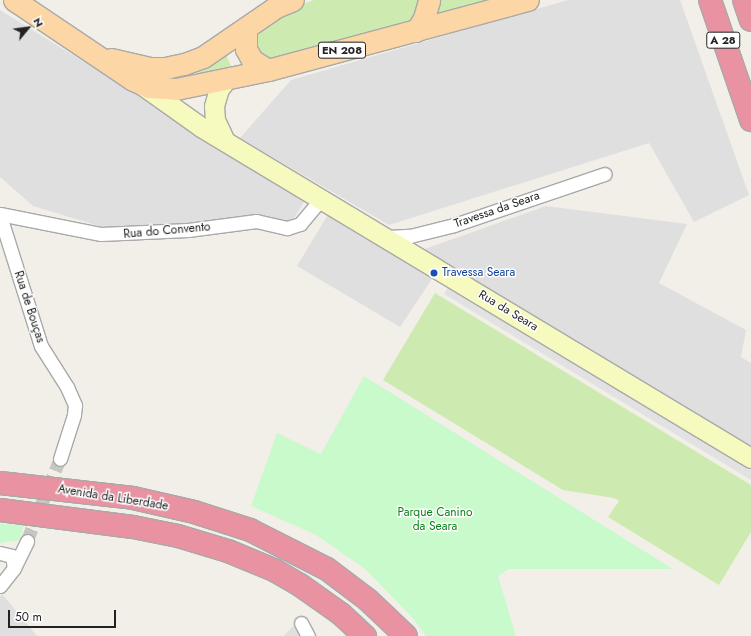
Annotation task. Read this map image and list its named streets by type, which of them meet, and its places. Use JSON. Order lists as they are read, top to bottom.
{
  "streets": {
    "highway": ["A 28", "Avenida da Liberdade"],
    "main road": ["EN 208"],
    "street": [
      "Travessa da Seara",
      "Rua do Convento",
      "Rua de Bouças",
      "Rua da Seara"
    ]
  },
  "crossings": [
    ["EN 208", "Rua da Seara"],
    ["Travessa da Seara", "Rua da Seara"],
    ["Rua do Convento", "Rua de Bouças"],
    ["Rua do Convento", "Rua da Seara"]
  ],
  "parks": ["Parque Canino da Seara"],
  "places": ["Travessa Seara"],
  "scale_bar": "50 m",
  "north": "top right"
}
